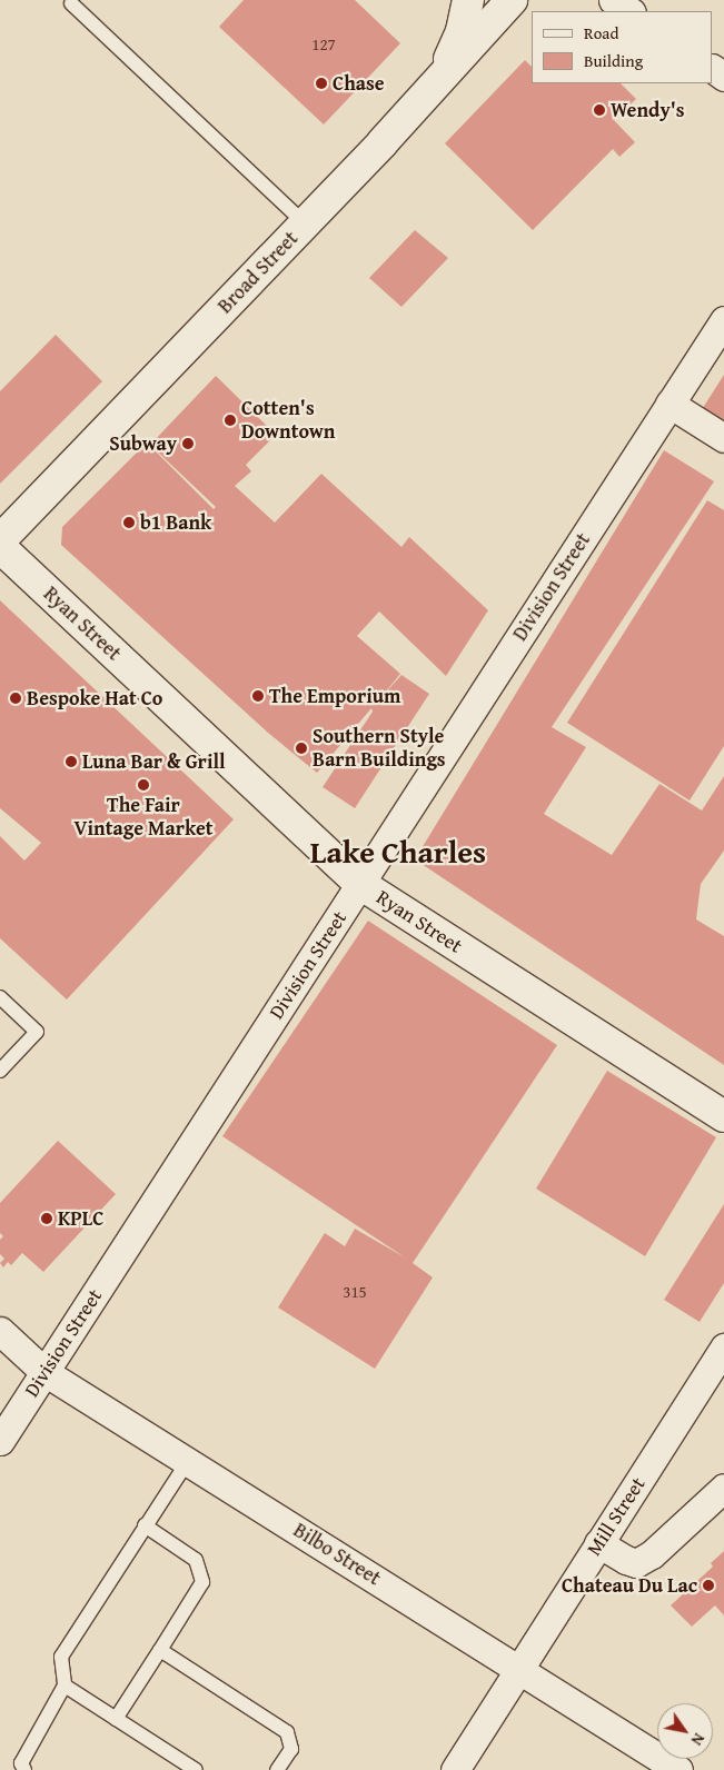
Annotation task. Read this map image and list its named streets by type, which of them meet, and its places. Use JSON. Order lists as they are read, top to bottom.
{
  "streets": {
    "main road": ["Broad Street", "Ryan Street"],
    "street": ["Division Street", "Mill Street", "Bilbo Street"]
  },
  "crossings": [
    ["Division Street", "Ryan Street"],
    ["Division Street", "Bilbo Street"],
    ["Mill Street", "Bilbo Street"]
  ],
  "districts": ["Lake Charles"],
  "places": [
    "Chase",
    "Wendy's",
    "Cotten's Downtown",
    "Subway",
    "b1 Bank",
    "The Emporium",
    "Bespoke Hat Co",
    "Southern Style Barn Buildings",
    "Luna Bar & Grill",
    "The Fair Vintage Market",
    "KPLC",
    "Chateau Du Lac"
  ],
  "house_numbers": ["127", "315"],
  "legend": ["Road", "Building"],
  "north": "bottom right"
}
